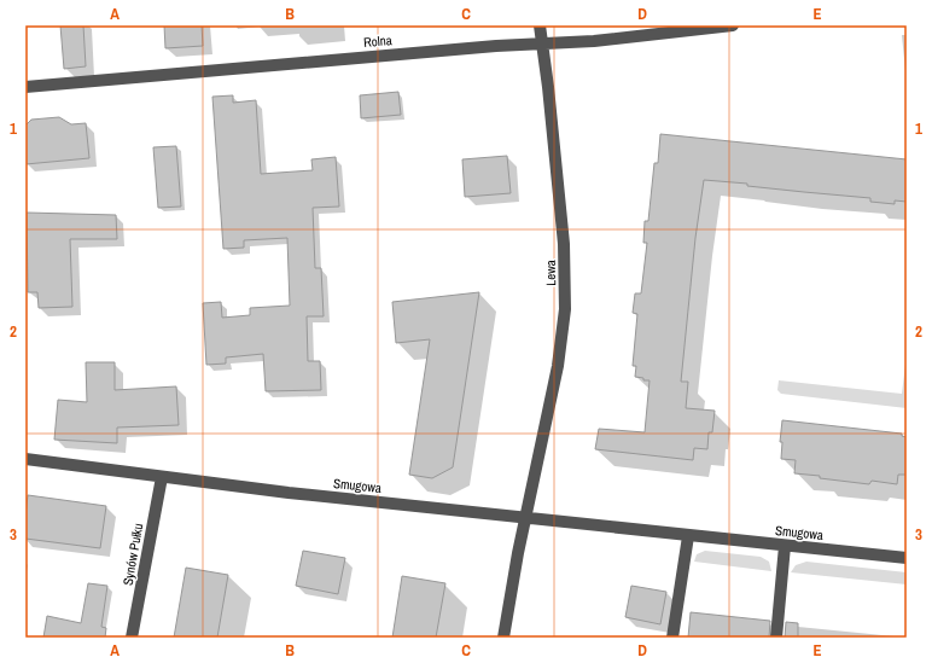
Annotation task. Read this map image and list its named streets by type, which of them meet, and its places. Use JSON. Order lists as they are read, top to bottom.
{
  "streets": {
    "street": [
      "Rolna",
      "Lewa",
      "Smugowa",
      "Synów Pułku"
    ]
  },
  "crossings": [
    ["Rolna", "Lewa"],
    ["Lewa", "Smugowa"],
    ["Smugowa", "Synów Pułku"]
  ],
  "grid": {
    "columns": [
      "A",
      "B",
      "C",
      "D",
      "E"
    ],
    "rows": ["1", "2", "3"]
  }
}
